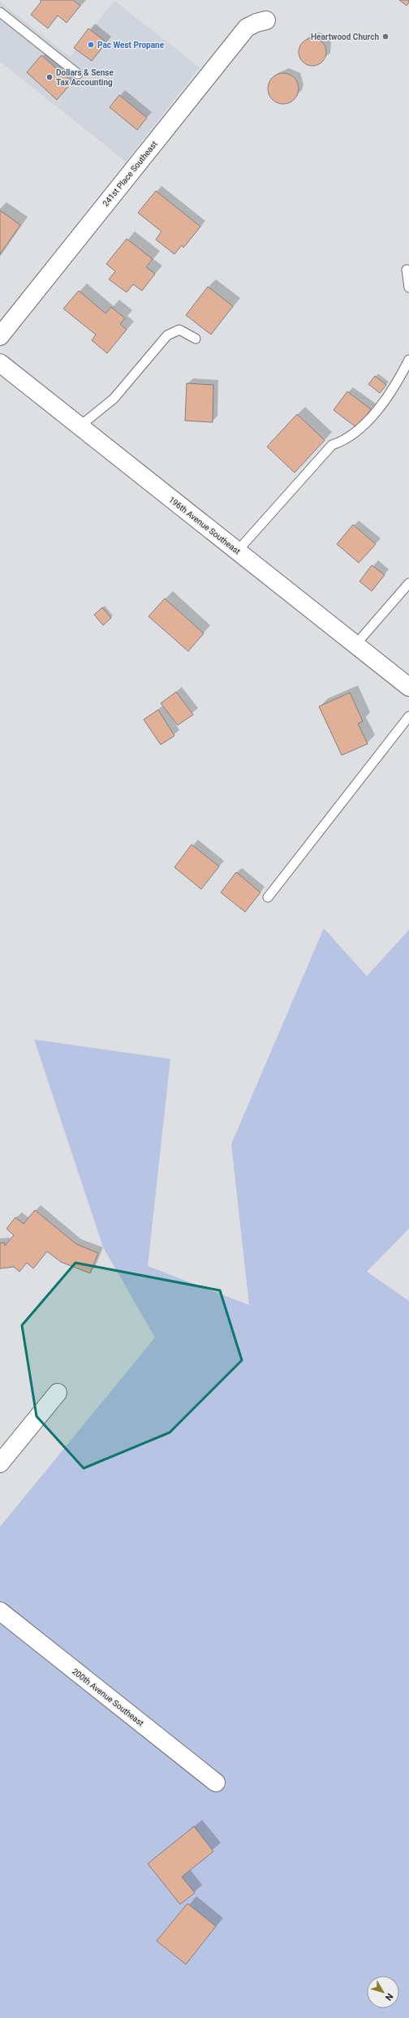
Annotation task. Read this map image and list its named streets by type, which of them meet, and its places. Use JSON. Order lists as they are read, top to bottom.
{
  "streets": {
    "street": ["241st Place Southeast", "196th Avenue Southeast", "200th Avenue Southeast"]
  },
  "places": ["Heartwood Church", "Pac West Propane", "Dollars & Sense Tax Accounting"],
  "north": "bottom right"
}
